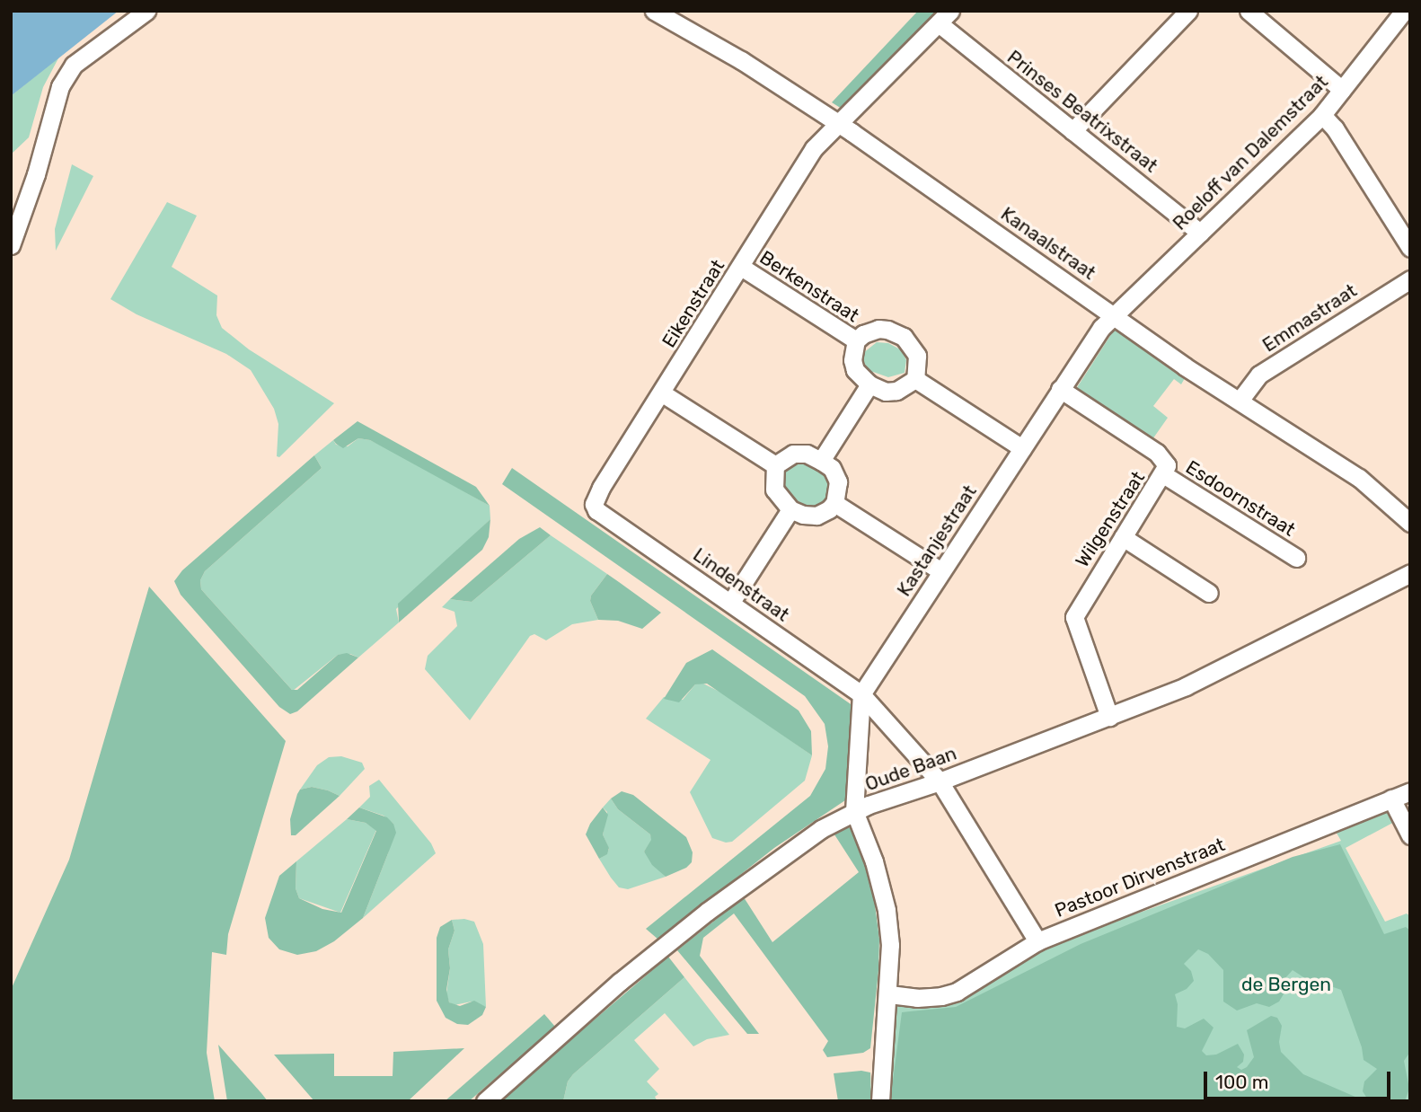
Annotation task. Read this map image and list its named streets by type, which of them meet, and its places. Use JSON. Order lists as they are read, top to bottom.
{
  "streets": {
    "street": [
      "Prinses Beatrixstraat",
      "Roeloff van Dalemstraat",
      "Kanaalstraat",
      "Berkenstraat",
      "Eikenstraat",
      "Emmastraat",
      "Esdoornstraat",
      "Wilgenstraat",
      "Kastanjestraat",
      "Lindenstraat",
      "Oude Baan",
      "Pastoor Dirvenstraat"
    ]
  },
  "crossings": [
    ["Prinses Beatrixstraat", "Roeloff van Dalemstraat"],
    ["Prinses Beatrixstraat", "Eikenstraat"],
    ["Roeloff van Dalemstraat", "Kanaalstraat"],
    ["Roeloff van Dalemstraat", "Kastanjestraat"],
    ["Kanaalstraat", "Eikenstraat"],
    ["Kanaalstraat", "Emmastraat"],
    ["Kanaalstraat", "Kastanjestraat"],
    ["Berkenstraat", "Eikenstraat"],
    ["Eikenstraat", "Lindenstraat"],
    ["Esdoornstraat", "Wilgenstraat"],
    ["Wilgenstraat", "Kastanjestraat"],
    ["Wilgenstraat", "Oude Baan"],
    ["Kastanjestraat", "Lindenstraat"],
    ["Kastanjestraat", "Oude Baan"],
    ["Lindenstraat", "Oude Baan"],
    ["Lindenstraat", "Pastoor Dirvenstraat"]
  ],
  "parks": ["de Bergen"],
  "scale_bar": "100 m"
}
